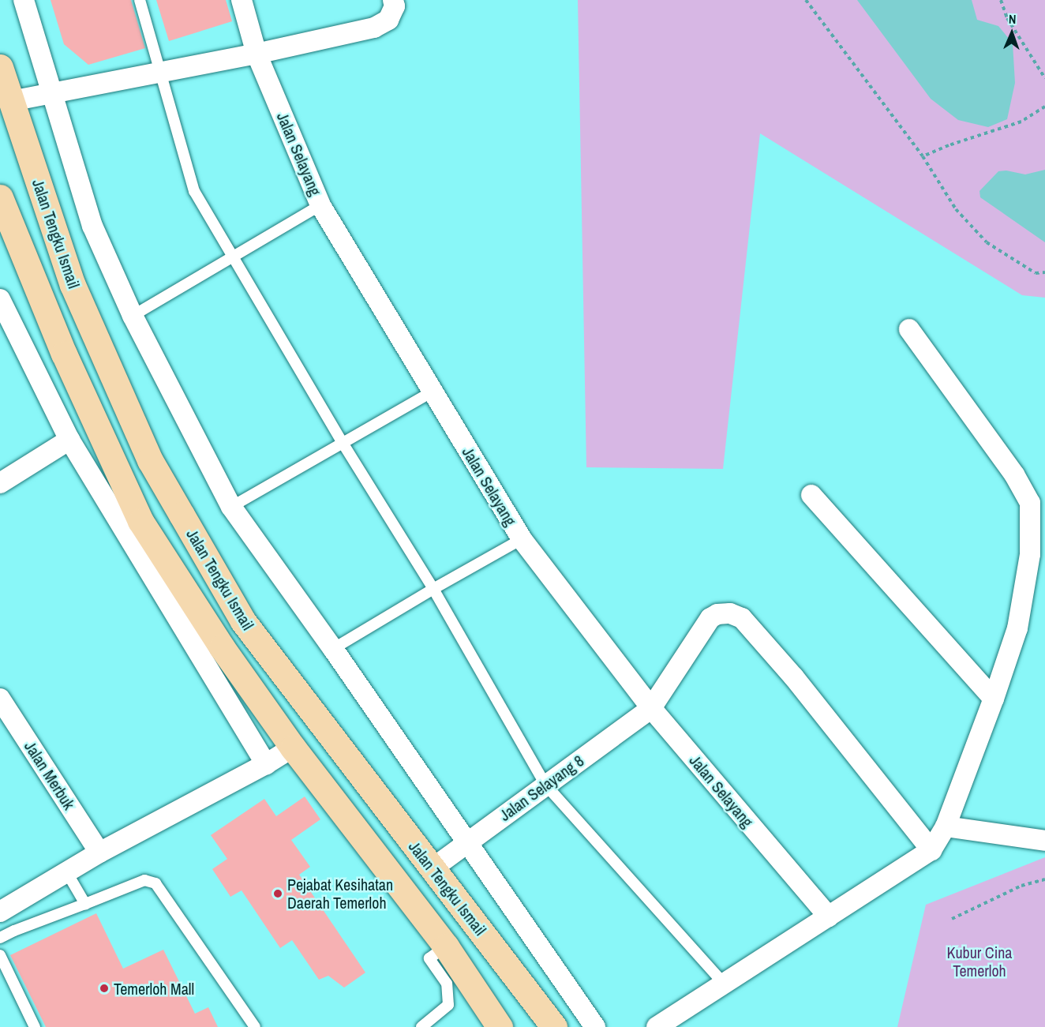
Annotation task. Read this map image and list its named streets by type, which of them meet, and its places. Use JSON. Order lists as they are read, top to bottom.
{
  "streets": {
    "main road": ["Jalan Tengku Ismail"],
    "street": ["Jalan Selayang", "Jalan Merbuk", "Jalan Selayang 8"]
  },
  "crossings": [
    ["Jalan Selayang", "Jalan Selayang 8"],
    ["Jalan Tengku Ismail", "Jalan Selayang 8"]
  ],
  "parks": ["Kubur Cina Temerloh"],
  "places": ["Pejabat Kesihatan Daerah Temerloh", "Temerloh Mall"],
  "north": "top"
}
